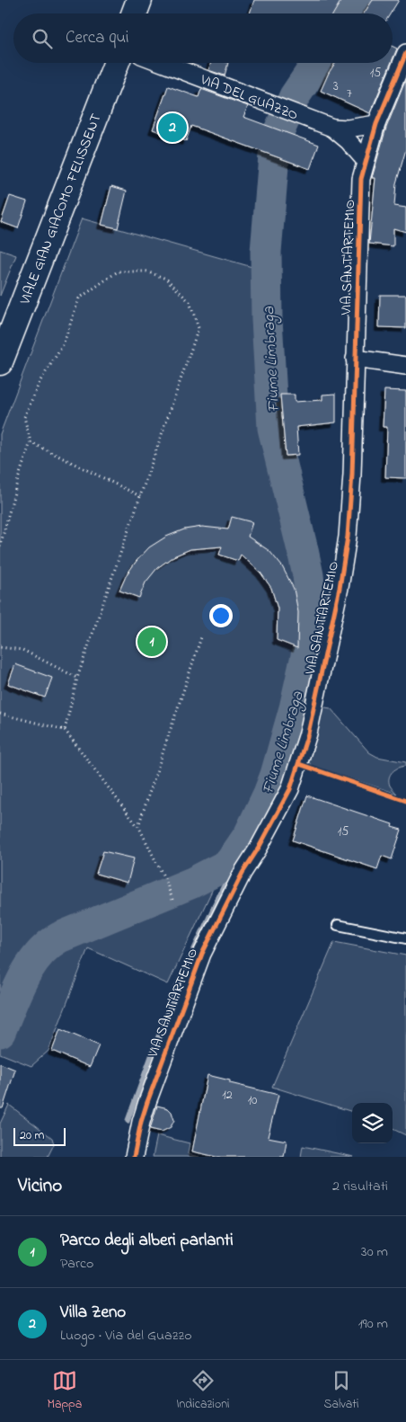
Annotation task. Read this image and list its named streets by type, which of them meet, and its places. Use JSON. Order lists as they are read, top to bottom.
{
  "streets": {
    "main road": ["VIALE GIAN GIACOMO FELISSENT"],
    "street": ["VIA DEL GUAZZO", "VIA SANT'ARTEMIO"]
  },
  "crossings": [
    ["VIA DEL GUAZZO", "VIA SANT'ARTEMIO"]
  ],
  "water": ["Fiume Limbraga"],
  "house_numbers": [
    "15",
    "3",
    "7",
    "15",
    "12",
    "10"
  ],
  "scale_bar": "20 m",
  "page": {
    "search": "Cerca qui",
    "pins": ["2", "1"],
    "scale": "20 m",
    "heading": ["Vicino", "2 risultati"],
    "list": [
      {
        "mark": "1",
        "name": "Parco degli alberi parlanti",
        "note": "Parco",
        "value": "30 m"
      },
      {
        "mark": "2",
        "name": "Villa Zeno",
        "note": "Luogo · Via del Guazzo",
        "value": "190 m"
      }
    ],
    "nav": ["Mappa", "Indicazioni", "Salvati"]
  }
}
